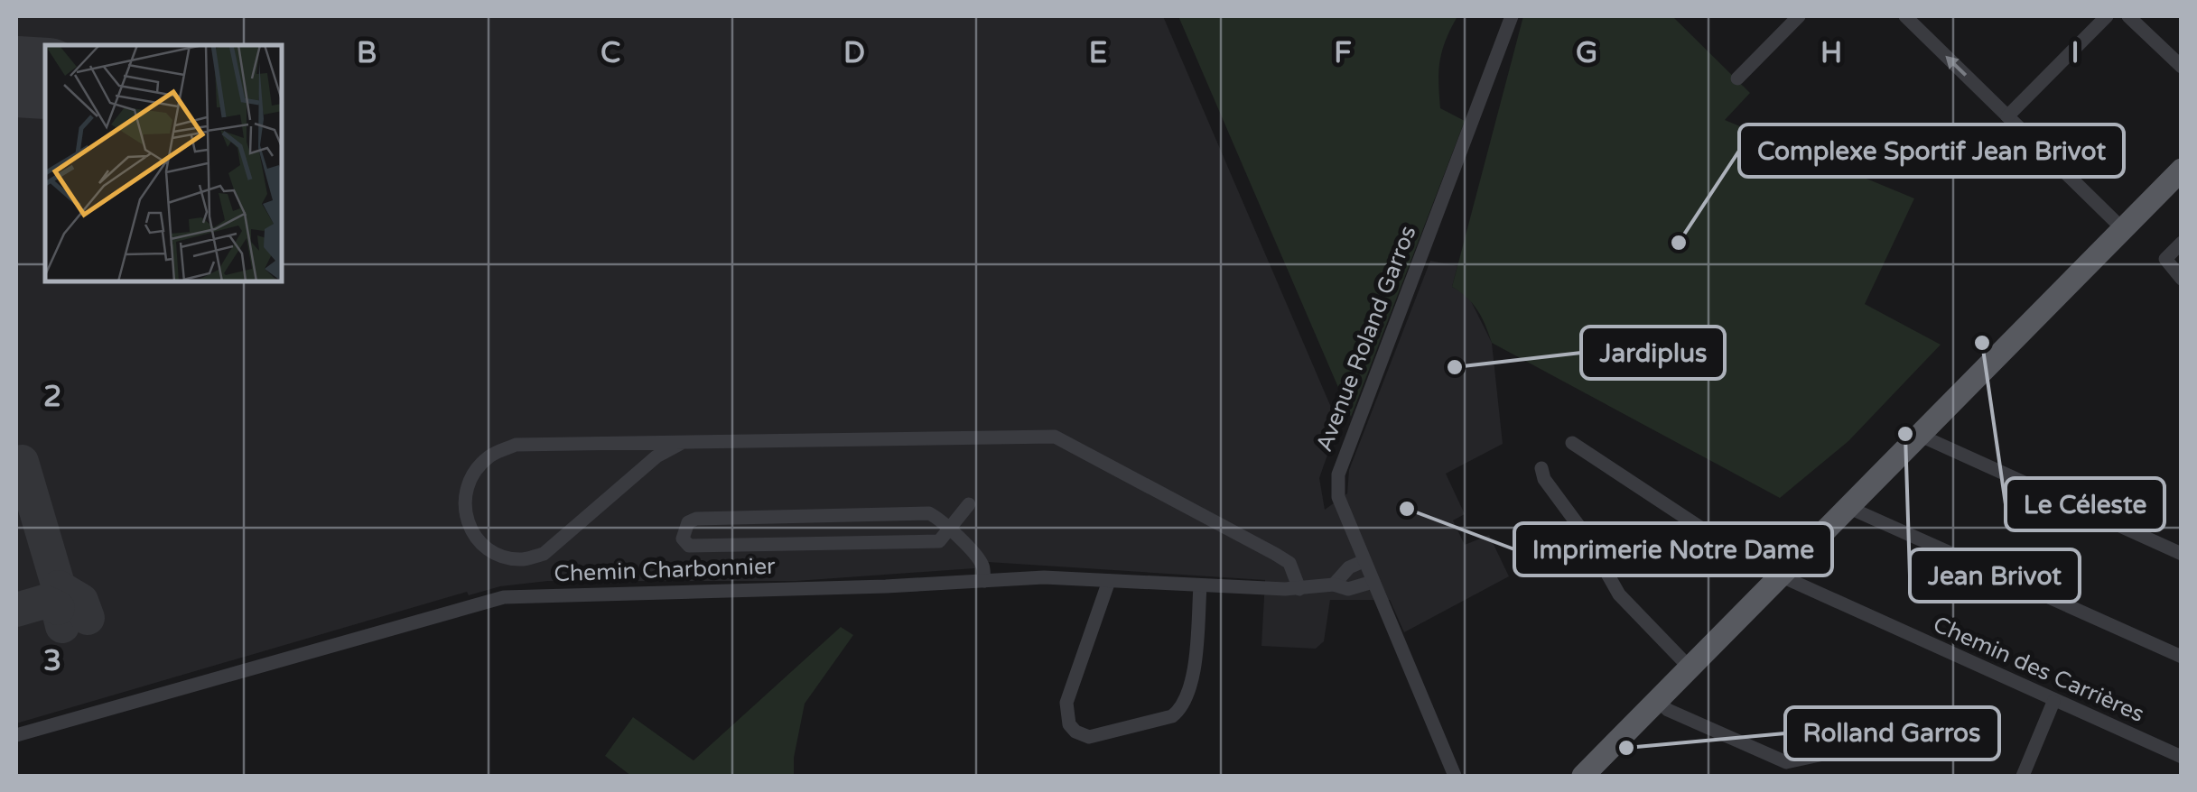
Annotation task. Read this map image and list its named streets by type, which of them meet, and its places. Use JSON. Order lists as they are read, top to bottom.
{
  "streets": {
    "street": ["Avenue Roland Garros", "Chemin Charbonnier", "Chemin des Carrières"]
  },
  "crossings": [
    ["Avenue Roland Garros", "Chemin Charbonnier"]
  ],
  "places": [
    "Complexe Sportif Jean Brivot",
    "Le Céleste",
    "Jardiplus",
    "Jean Brivot",
    "Imprimerie Notre Dame",
    "Rolland Garros"
  ],
  "grid": {
    "columns": [
      "B",
      "C",
      "D",
      "E",
      "F",
      "G",
      "H",
      "I"
    ],
    "rows": ["2", "3"]
  }
}
